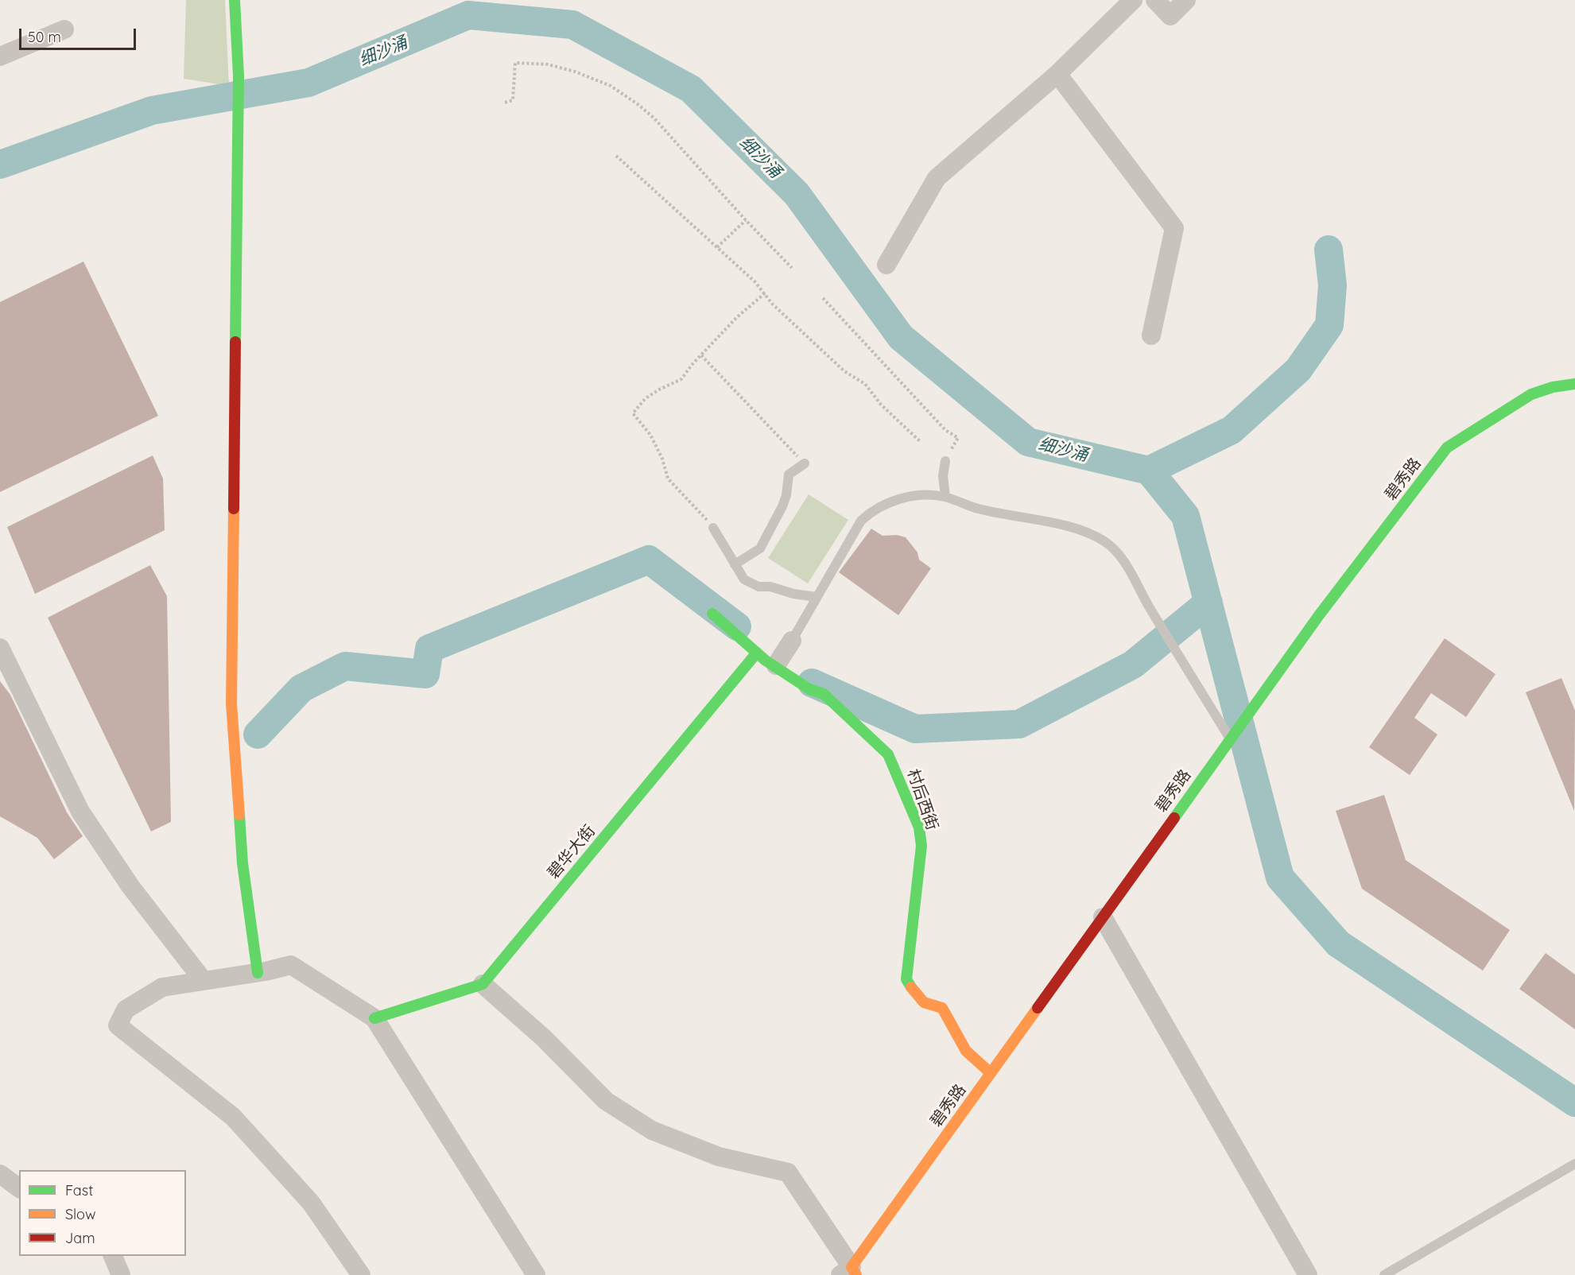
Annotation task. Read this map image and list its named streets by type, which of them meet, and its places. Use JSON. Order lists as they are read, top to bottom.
{
  "streets": {
    "street": ["碧秀路", "村后西街", "碧华大街"]
  },
  "crossings": [
    ["碧秀路", "村后西街"],
    ["村后西街", "碧华大街"]
  ],
  "water": ["细沙涌"],
  "legend": ["Fast", "Slow", "Jam"],
  "scale_bar": "50 m"
}
